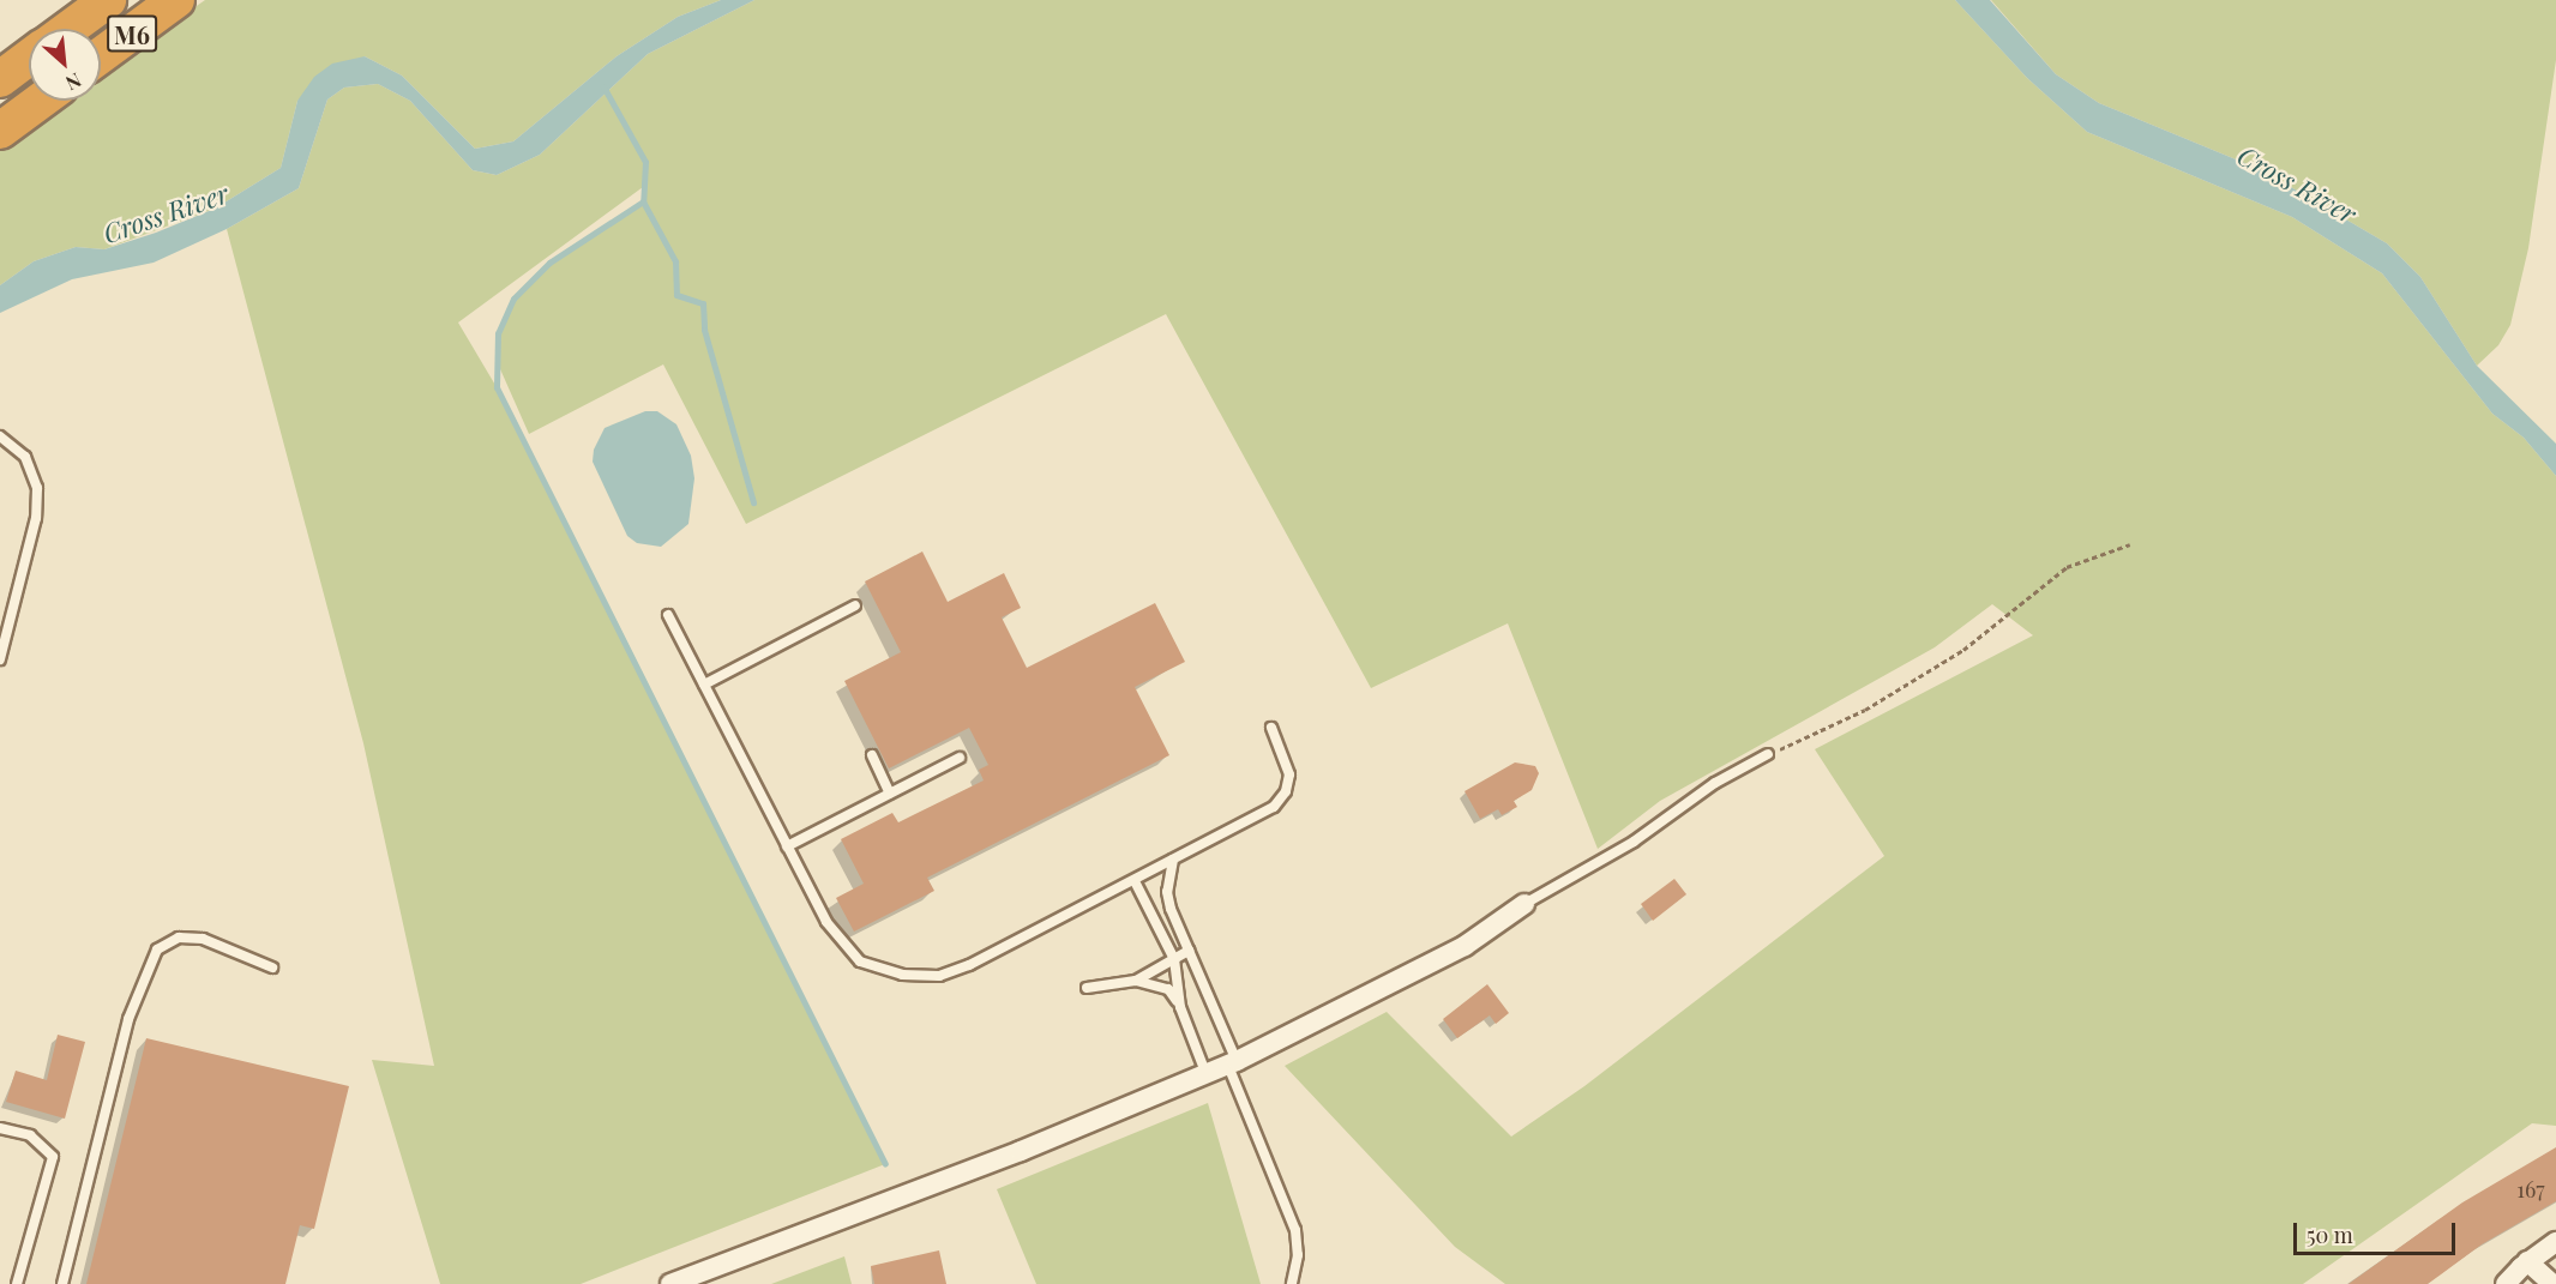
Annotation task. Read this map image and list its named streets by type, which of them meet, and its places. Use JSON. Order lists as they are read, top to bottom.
{
  "streets": {
    "highway": ["M6"]
  },
  "water": ["Cross River"],
  "house_numbers": ["167"],
  "scale_bar": "50 m",
  "north": "bottom right"
}
